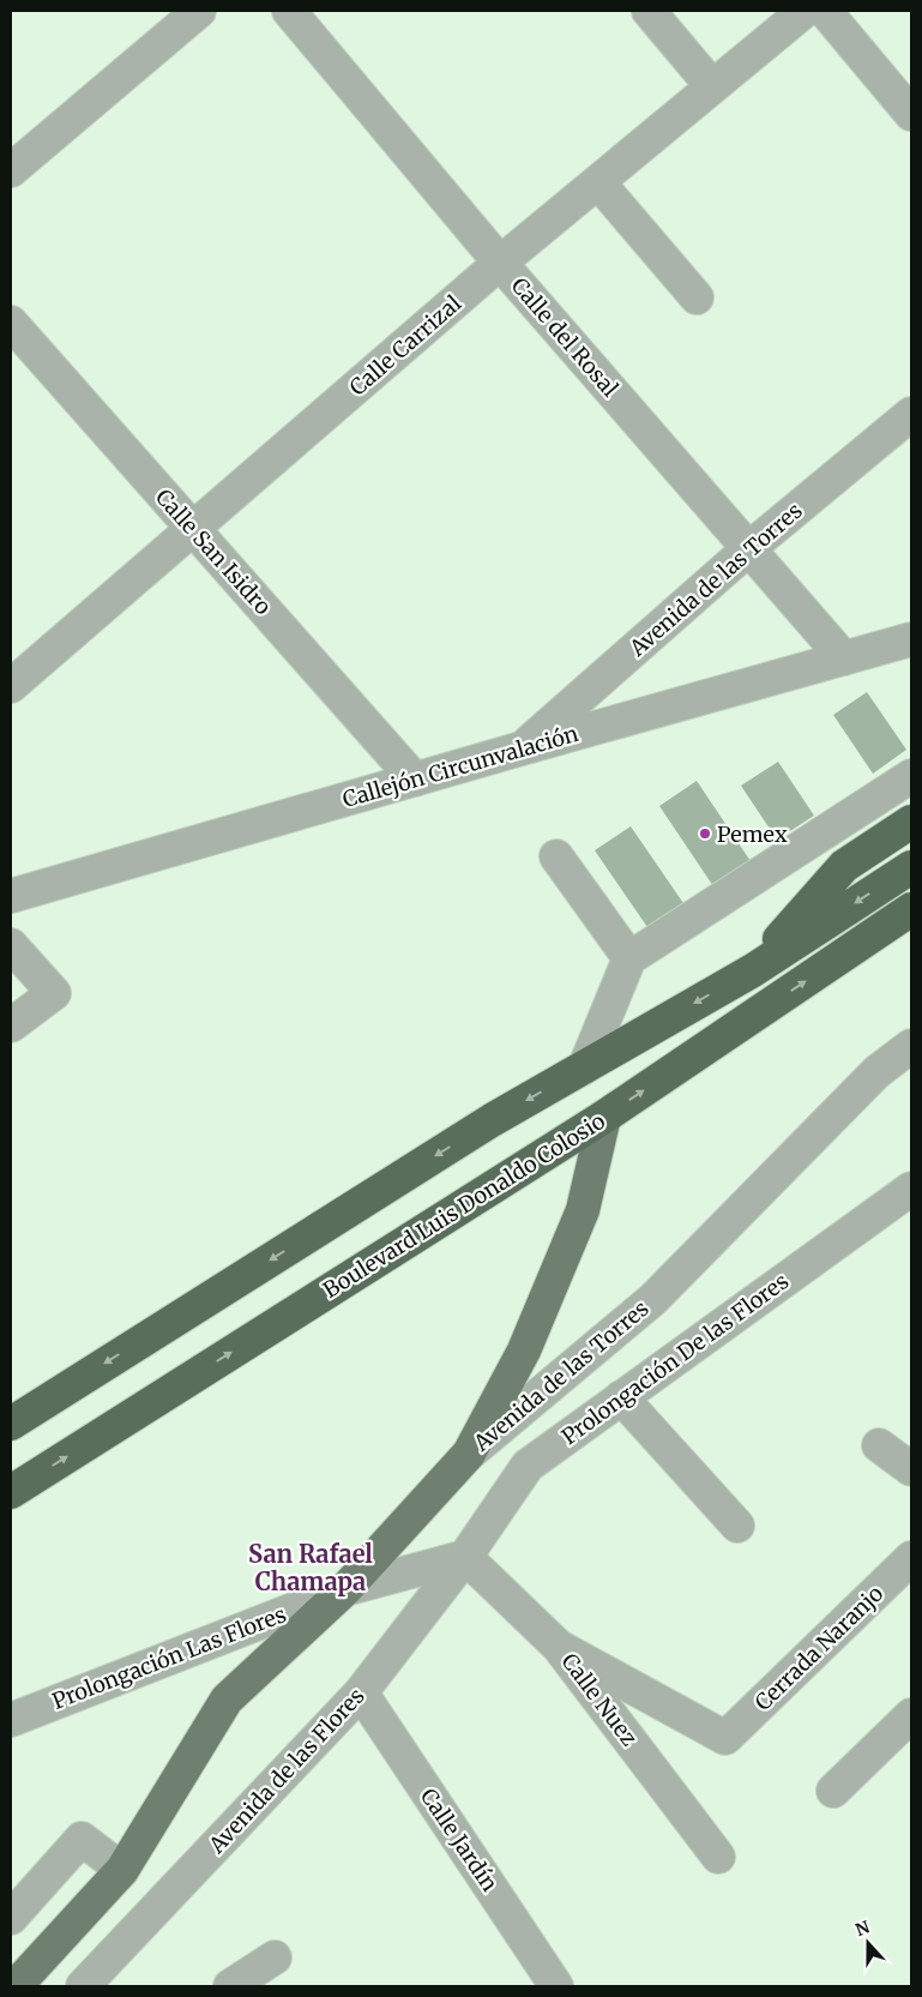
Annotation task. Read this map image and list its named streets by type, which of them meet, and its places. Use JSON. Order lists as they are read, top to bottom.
{
  "streets": {
    "highway": ["Boulevard Luis Donaldo Colosio"],
    "main road": ["Avenida de las Torres"],
    "street": [
      "Calle del Rosal",
      "Calle Carrizal",
      "Calle San Isidro",
      "Callejón Circunvalación",
      "Prolongación De las Flores",
      "Cerrada Naranjo",
      "Prolongación Las Flores",
      "Calle Nuez",
      "Avenida de las Flores",
      "Calle Jardín"
    ]
  },
  "crossings": [
    ["Calle del Rosal", "Calle Carrizal"],
    ["Calle del Rosal", "Avenida de las Torres"],
    ["Calle del Rosal", "Callejón Circunvalación"],
    ["Calle Carrizal", "Calle San Isidro"],
    ["Calle San Isidro", "Callejón Circunvalación"],
    ["Avenida de las Torres", "Callejón Circunvalación"],
    ["Avenida de las Torres", "Boulevard Luis Donaldo Colosio"],
    ["Prolongación De las Flores", "Prolongación Las Flores"],
    ["Prolongación De las Flores", "Calle Nuez"],
    ["Prolongación De las Flores", "Avenida de las Flores"],
    ["Cerrada Naranjo", "Calle Nuez"],
    ["Prolongación Las Flores", "Calle Nuez"],
    ["Prolongación Las Flores", "Avenida de las Flores"],
    ["Calle Nuez", "Avenida de las Flores"],
    ["Avenida de las Flores", "Calle Jardín"]
  ],
  "districts": ["San Rafael Chamapa"],
  "places": ["Pemex"],
  "north": "top"
}
